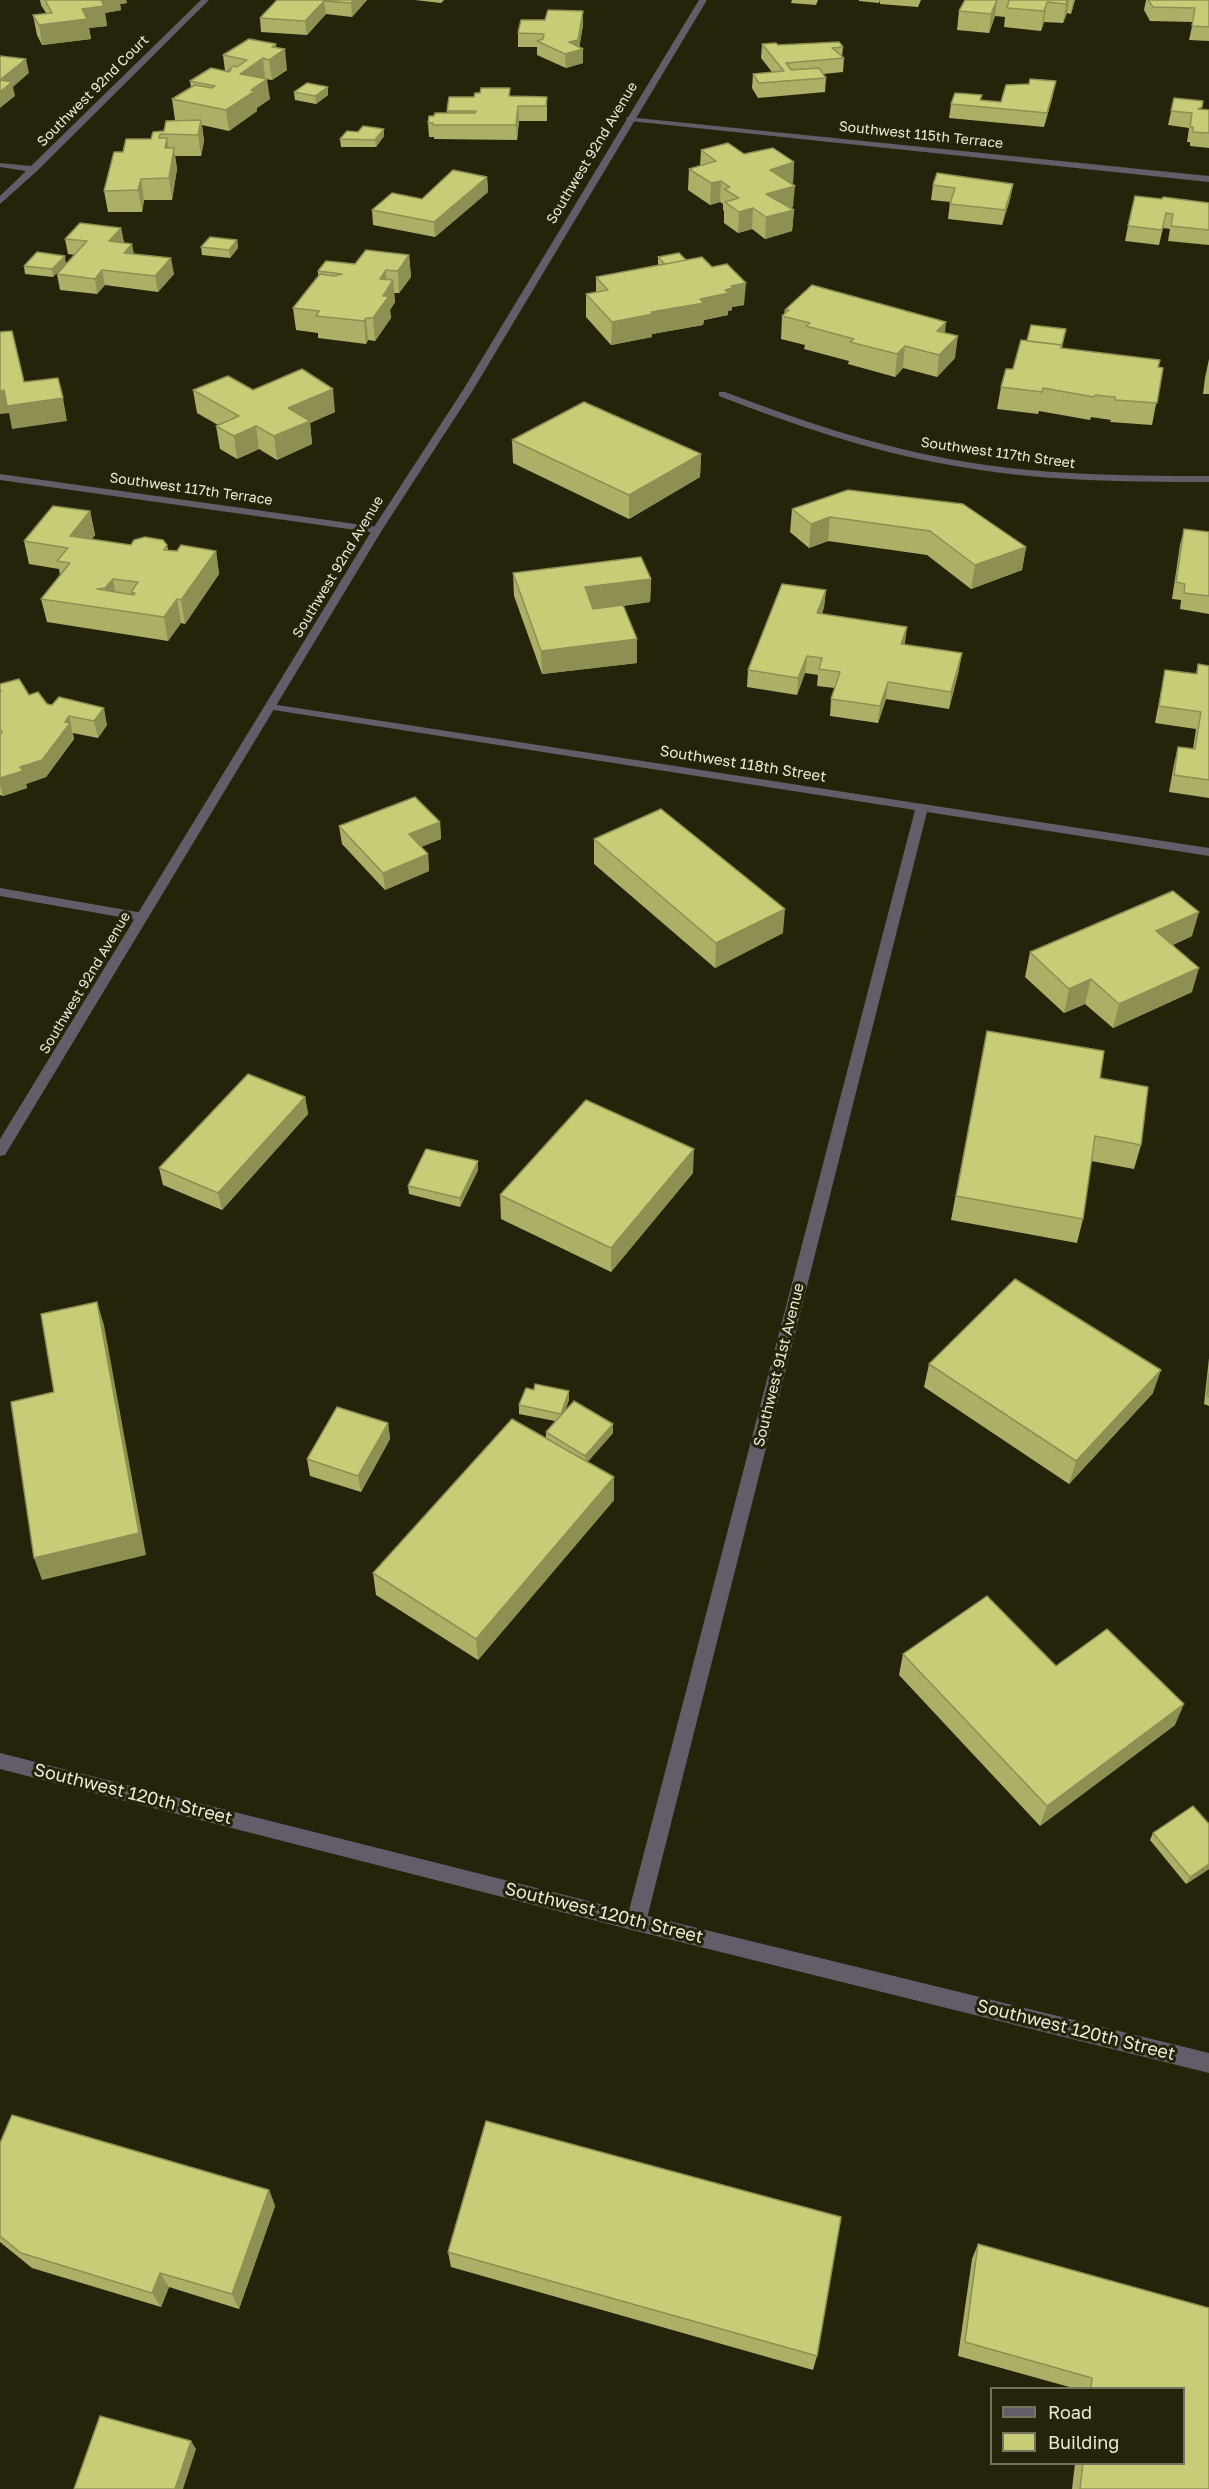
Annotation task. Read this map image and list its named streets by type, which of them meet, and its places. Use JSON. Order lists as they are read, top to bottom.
{
  "streets": {
    "street": [
      "Southwest 92nd Court",
      "Southwest 115th Terrace",
      "Southwest 92nd Avenue",
      "Southwest 117th Street",
      "Southwest 117th Terrace",
      "Southwest 118th Street",
      "Southwest 91st Avenue",
      "Southwest 120th Street"
    ]
  },
  "crossings": [
    ["Southwest 115th Terrace", "Southwest 92nd Avenue"],
    ["Southwest 92nd Avenue", "Southwest 117th Terrace"],
    ["Southwest 92nd Avenue", "Southwest 118th Street"],
    ["Southwest 118th Street", "Southwest 91st Avenue"],
    ["Southwest 91st Avenue", "Southwest 120th Street"]
  ],
  "legend": ["Road", "Building"]
}
